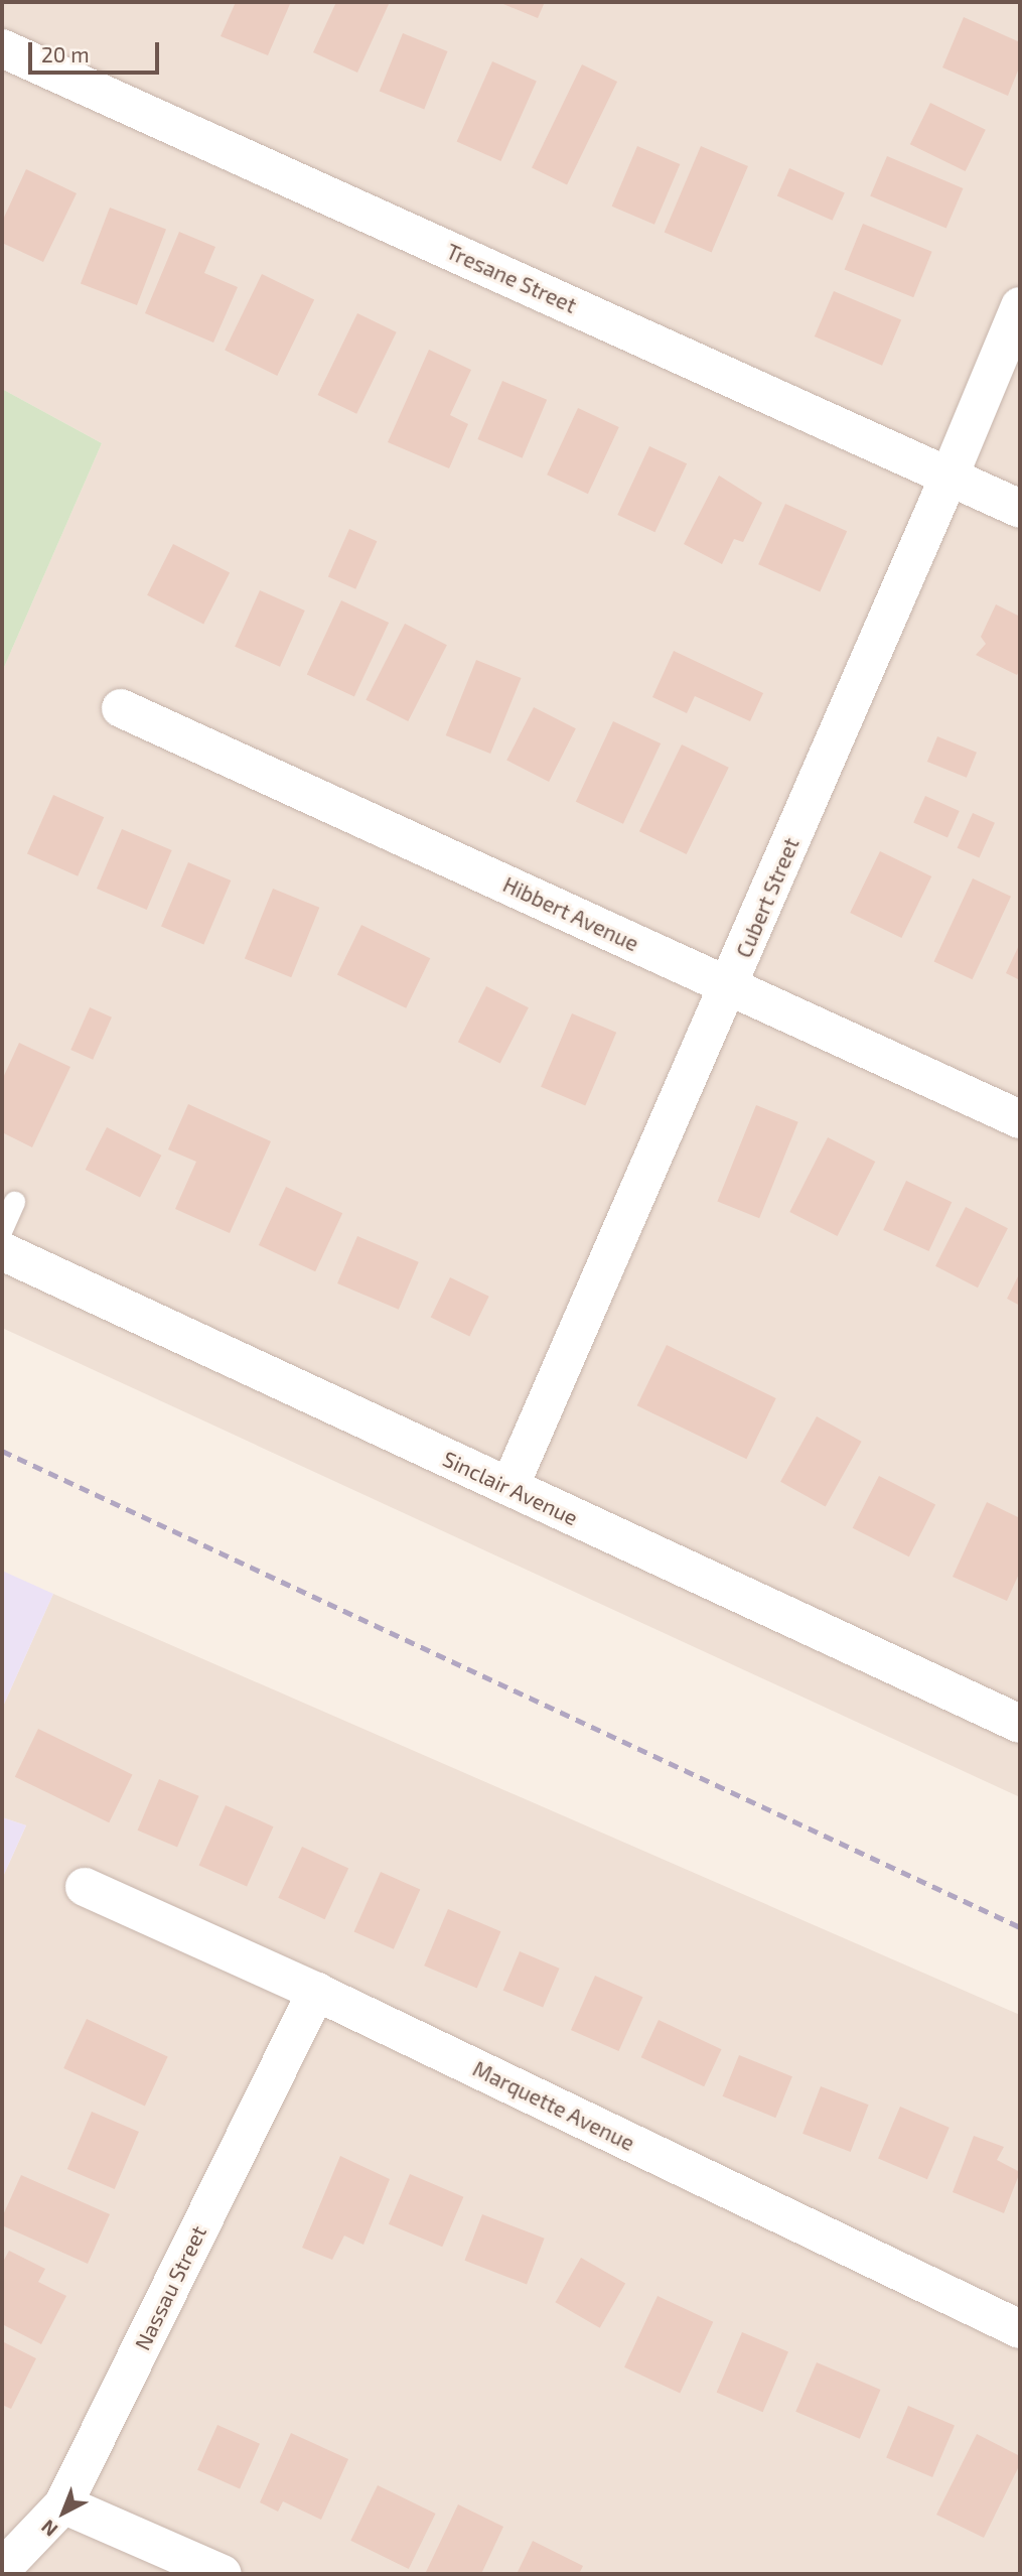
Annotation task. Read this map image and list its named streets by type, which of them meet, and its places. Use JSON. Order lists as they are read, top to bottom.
{
  "streets": {
    "street": [
      "Tresane Street",
      "Cubert Street",
      "Hibbert Avenue",
      "Sinclair Avenue",
      "Marquette Avenue",
      "Nassau Street"
    ]
  },
  "crossings": [
    ["Tresane Street", "Cubert Street"],
    ["Cubert Street", "Hibbert Avenue"],
    ["Cubert Street", "Sinclair Avenue"],
    ["Marquette Avenue", "Nassau Street"]
  ],
  "scale_bar": "20 m",
  "north": "bottom left"
}
